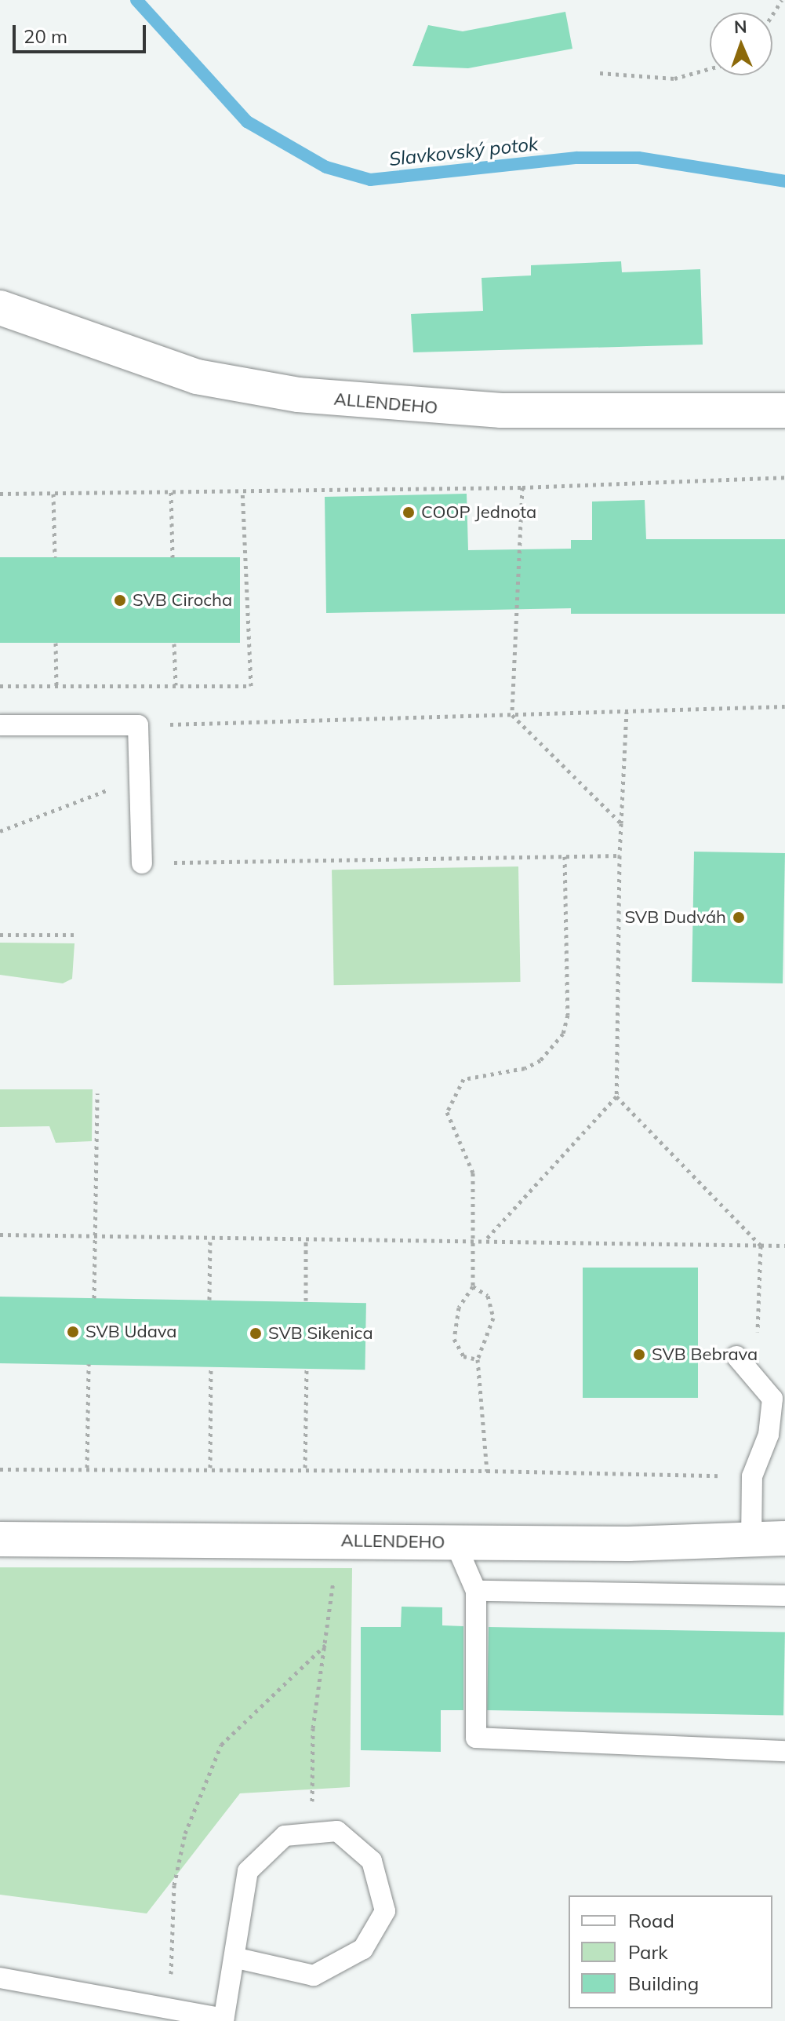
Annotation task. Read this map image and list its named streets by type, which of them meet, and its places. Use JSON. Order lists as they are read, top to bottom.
{
  "streets": {
    "street": ["ALLENDEHO"]
  },
  "water": ["Slavkovský potok"],
  "places": [
    "COOP Jednota",
    "SVB Cirocha",
    "SVB Dudváh",
    "SVB Udava",
    "SVB Sikenica",
    "SVB Bebrava"
  ],
  "legend": ["Road", "Park", "Building"],
  "scale_bar": "20 m",
  "north": "top"
}
